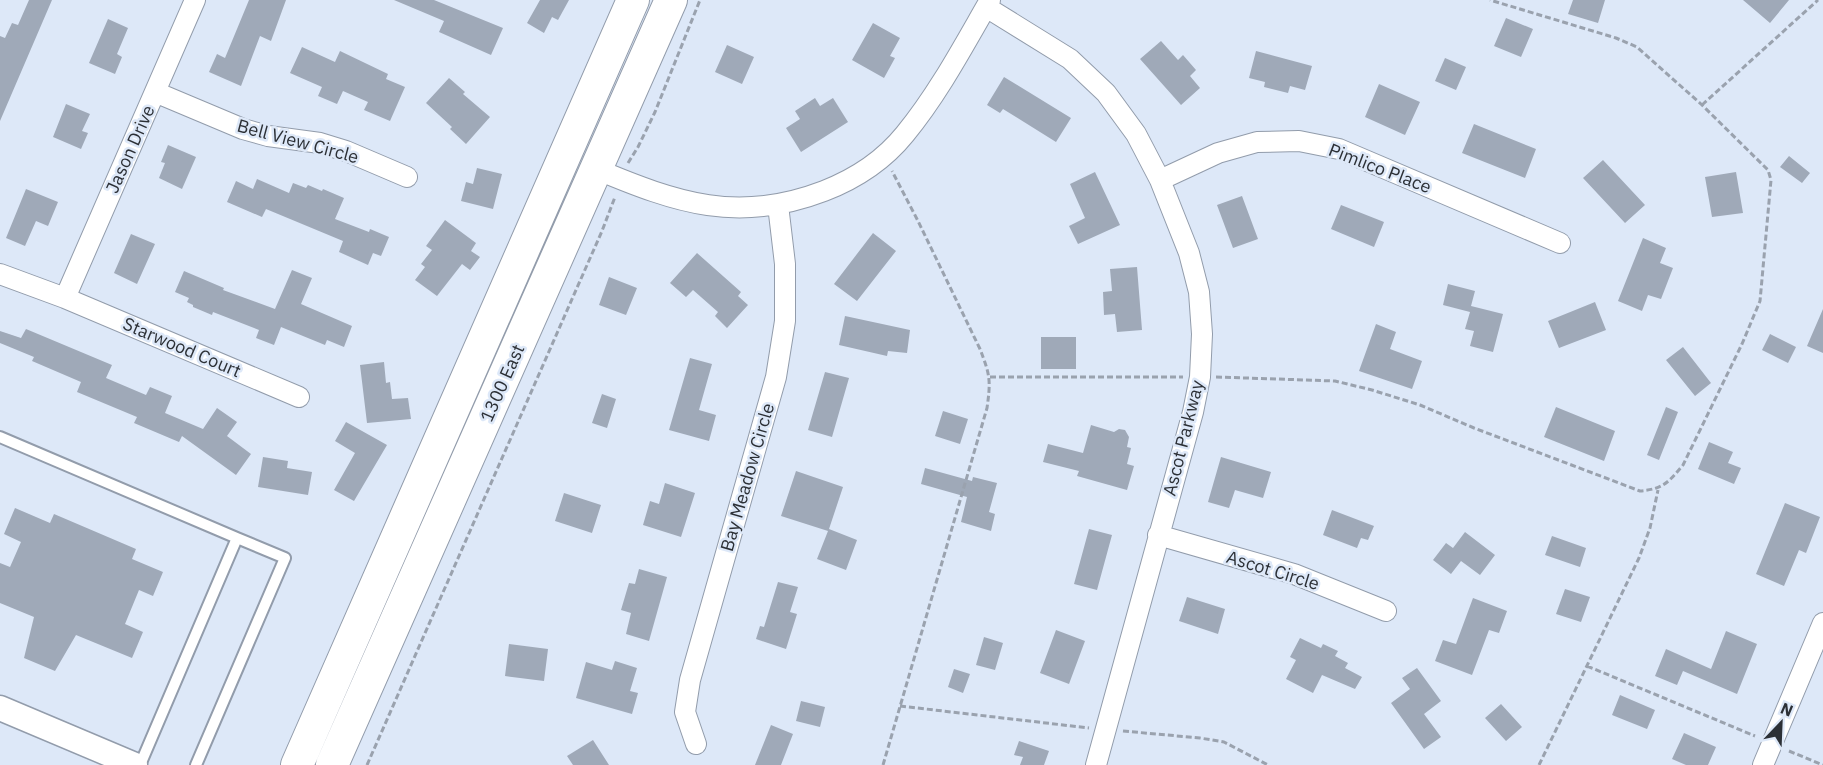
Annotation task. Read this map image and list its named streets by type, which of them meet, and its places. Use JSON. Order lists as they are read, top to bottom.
{
  "streets": {
    "main road": ["1300 East"],
    "street": [
      "Bell View Circle",
      "Jason Drive",
      "Pimlico Place",
      "Starwood Court",
      "Ascot Parkway",
      "Bay Meadow Circle",
      "Ascot Circle"
    ]
  },
  "crossings": [
    ["Bell View Circle", "Jason Drive"],
    ["Jason Drive", "Starwood Court"],
    ["Pimlico Place", "Ascot Parkway"],
    ["Ascot Parkway", "Ascot Circle"]
  ],
  "north": "top right"
}
